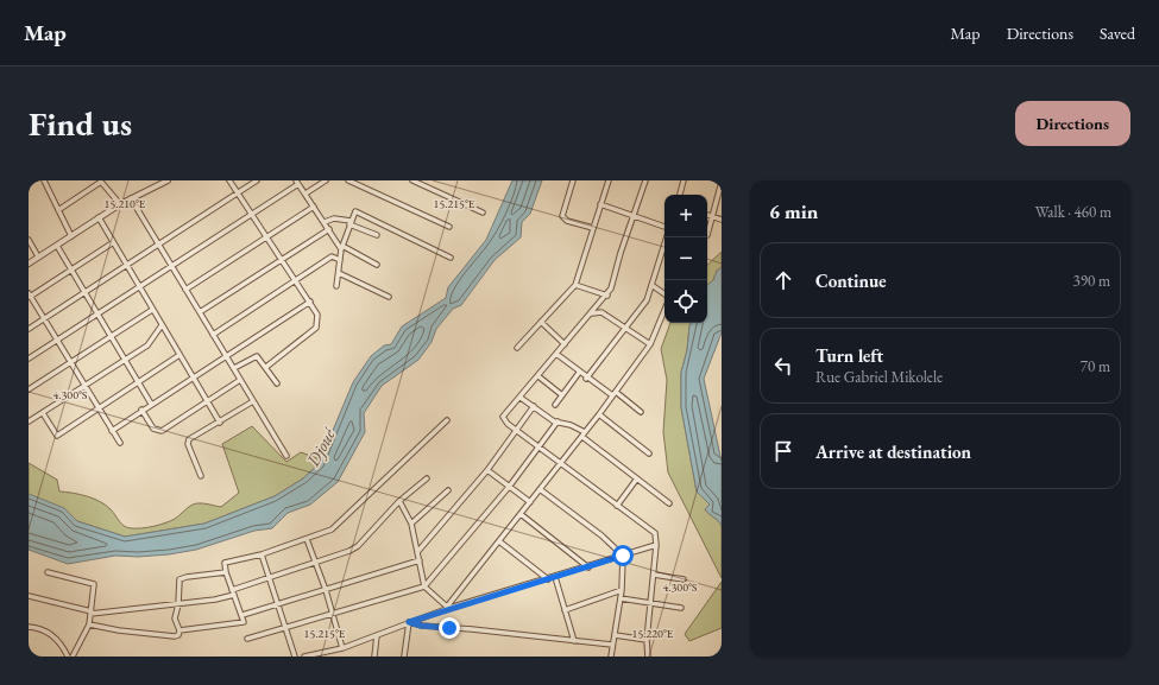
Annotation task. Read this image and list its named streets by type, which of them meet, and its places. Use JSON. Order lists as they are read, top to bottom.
{
  "water": ["Djoué"],
  "page": {
    "header": "Map",
    "nav": ["Map", "Directions", "Saved"],
    "buttons": "Directions",
    "title": "Find us",
    "heading": ["6 min", "Walk · 460 m"],
    "map_buttons": ["+", "−"],
    "list": [
      ["Continue", "390 m"],
      ["Turn left", "Rue Gabriel Mikolele", "70 m"],
      "Arrive at destination"
    ]
  },
  "coordinates": [
    "15.210°E",
    "15.215°E",
    "4.300°S",
    "15.220°E"
  ]
}
